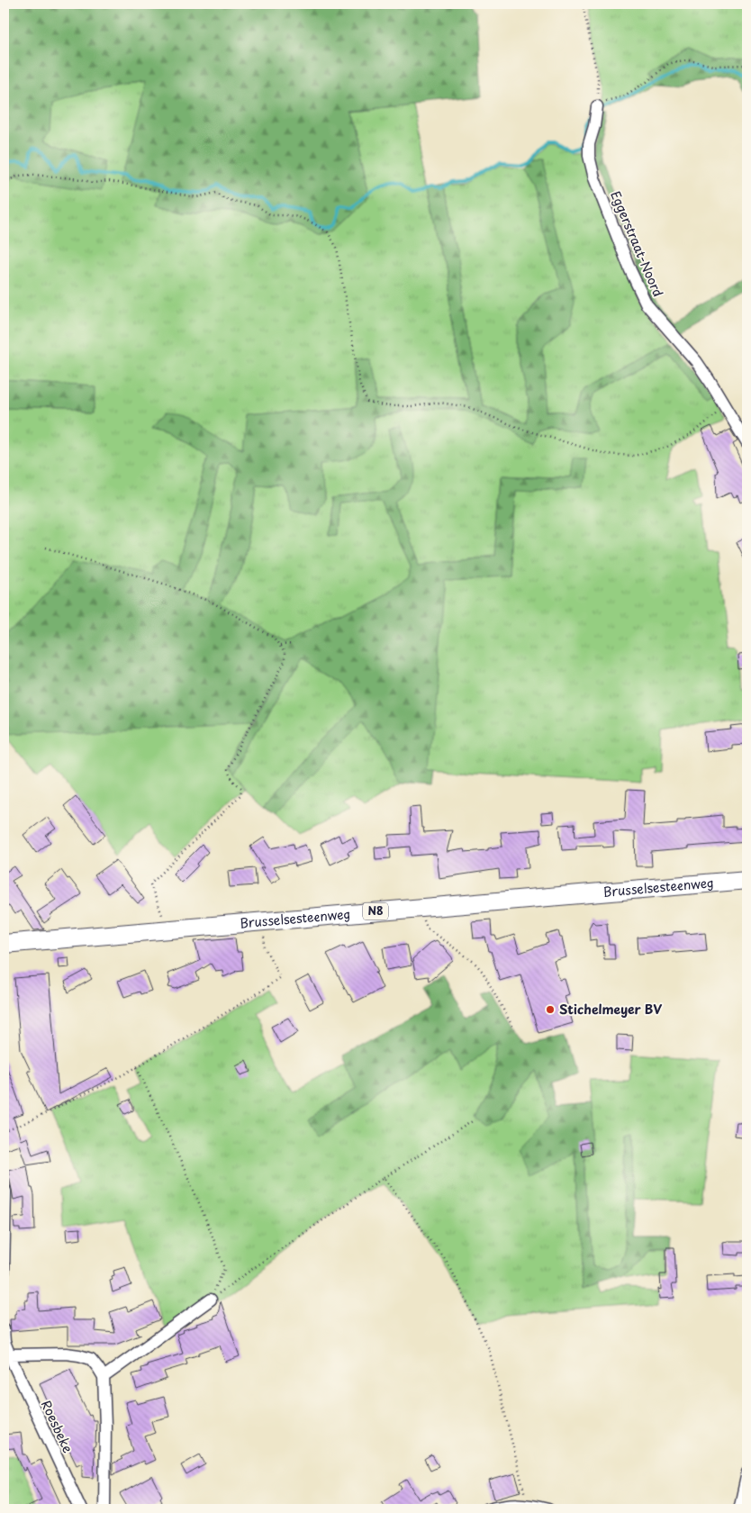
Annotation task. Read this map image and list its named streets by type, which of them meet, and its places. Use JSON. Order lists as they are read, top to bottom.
{
  "streets": {
    "main road": ["Brusselsesteenweg", "N8"],
    "street": ["Eggerstraat-Noord", "Roesbeke"]
  },
  "places": ["Stichelmeyer BV"]
}
